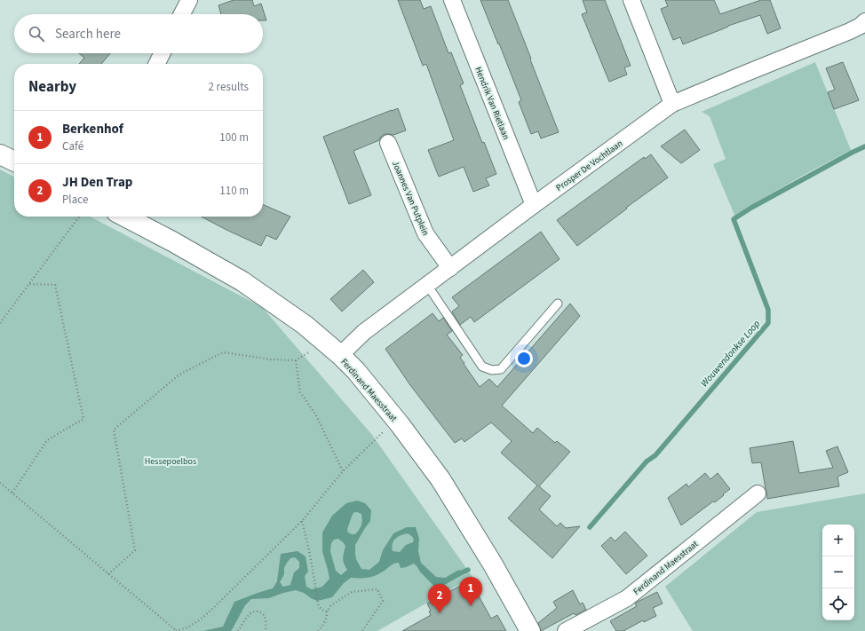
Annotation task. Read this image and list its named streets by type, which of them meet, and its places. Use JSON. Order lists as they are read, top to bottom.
{
  "streets": {
    "street": [
      "Hendrik Van Rietlaan",
      "Prosper De Vochtlaan",
      "Joannes Van Putplein",
      "Ferdinand Maesstraat"
    ]
  },
  "crossings": [
    ["Hendrik Van Rietlaan", "Prosper De Vochtlaan"],
    ["Prosper De Vochtlaan", "Joannes Van Putplein"],
    ["Prosper De Vochtlaan", "Ferdinand Maesstraat"]
  ],
  "water": ["Wouwendonkse Loop"],
  "parks": ["Hessepoelbos"],
  "page": {
    "search": "Search here",
    "heading": ["Nearby", "2 results"],
    "list": [
      {
        "mark": "1",
        "name": "Berkenhof",
        "note": "Café",
        "value": "100 m"
      },
      {
        "mark": "2",
        "name": "JH Den Trap",
        "note": "Place",
        "value": "110 m"
      }
    ],
    "map_buttons": ["+", "−"],
    "pins": ["1", "2"]
  }
}
